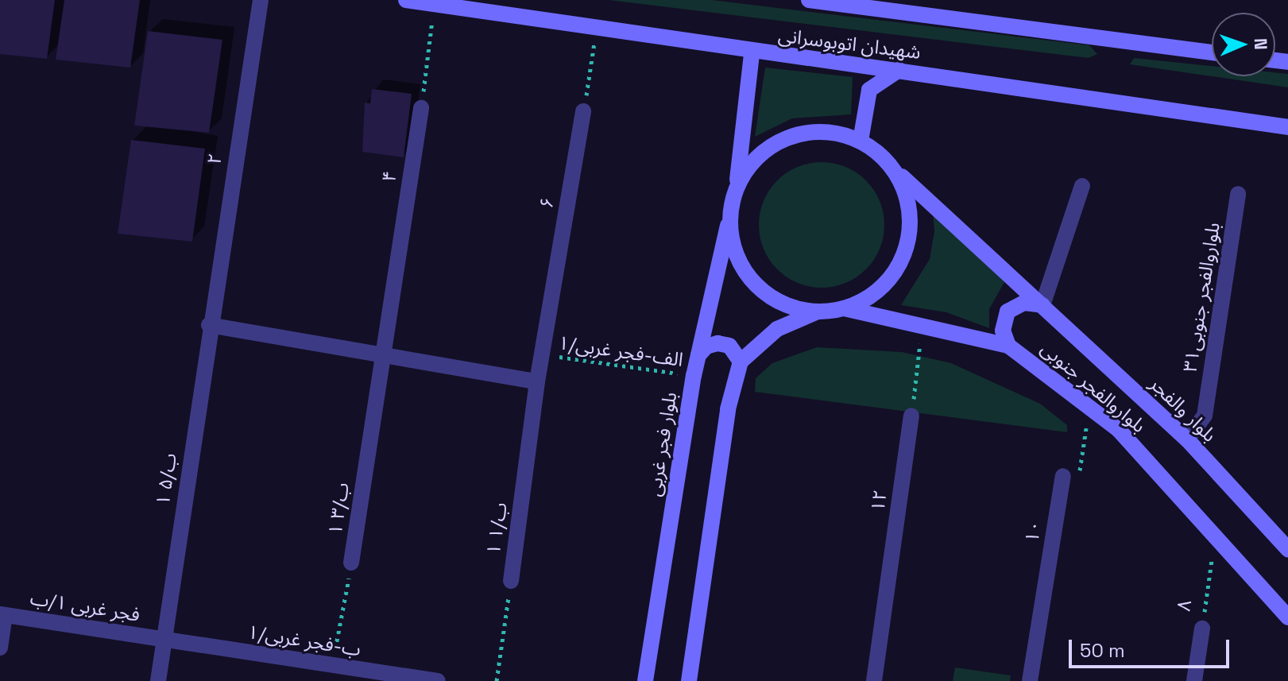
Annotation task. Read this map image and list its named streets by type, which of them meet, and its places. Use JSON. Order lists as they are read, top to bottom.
{
  "streets": {
    "main road": [
      "شهیدان اتوبوسرانی",
      "بلواروالفجر جنوبی",
      "بلوار والفجر",
      "بلوار فجر غربی"
    ],
    "street": [
      "۲",
      "۴",
      "۶",
      "بلواروالفجر جنوبی۳۱",
      "۱ ب/۵",
      "۱۲",
      "۱ ب/۳",
      "۱ ب/۱",
      "۱۰",
      "۸",
      "فجر غربی ۱/ب",
      "۱/ب-فجر غربی"
    ],
    "path": ["۱/الف-فجر غربی"]
  },
  "crossings": [
    ["۲", "۱ ب/۵"],
    ["۴", "۱ ب/۳"],
    ["۶", "۱/الف-فجر غربی"],
    ["۶", "۱ ب/۱"],
    ["بلواروالفجر جنوبی۳۱", "بلوار والفجر"],
    ["۱/الف-فجر غربی", "بلوار فجر غربی"],
    ["بلواروالفجر جنوبی", "بلوار والفجر"],
    ["بلواروالفجر جنوبی", "بلوار فجر غربی"],
    ["بلواروالفجر جنوبی", "۸"],
    ["بلوار والفجر", "بلوار فجر غربی"],
    ["۱ ب/۵", "فجر غربی ۱/ب"],
    ["۱ ب/۵", "۱/ب-فجر غربی"],
    ["۱ ب/۳", "۱/ب-فجر غربی"],
    ["فجر غربی ۱/ب", "۱/ب-فجر غربی"]
  ],
  "scale_bar": "50 m",
  "north": "right"
}
